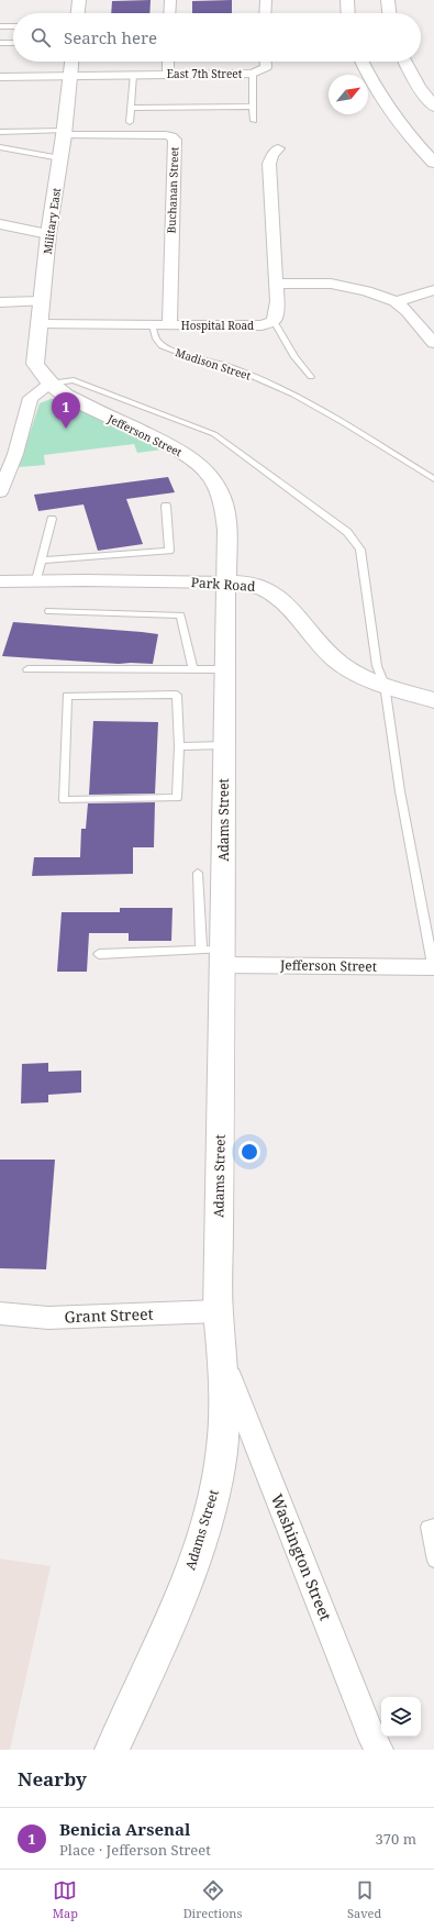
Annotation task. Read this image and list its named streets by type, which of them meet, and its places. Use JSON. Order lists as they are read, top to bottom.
{
  "streets": {
    "main road": [
      "Military East",
      "Jefferson Street",
      "Park Road",
      "Adams Street"
    ],
    "street": [
      "East 7th Street",
      "Buchanan Street",
      "Hospital Road",
      "Grant Street",
      "Washington Street"
    ],
    "lane": ["Madison Street"]
  },
  "crossings": [
    ["East 7th Street", "Military East"],
    ["Buchanan Street", "Military East"],
    ["Buchanan Street", "Hospital Road"],
    ["Military East", "Hospital Road"],
    ["Military East", "Jefferson Street"],
    ["Hospital Road", "Madison Street"],
    ["Jefferson Street", "Park Road"],
    ["Jefferson Street", "Adams Street"],
    ["Park Road", "Adams Street"],
    ["Adams Street", "Grant Street"],
    ["Adams Street", "Washington Street"]
  ],
  "north": "top right",
  "page": {
    "search": "Search here",
    "pins": "1",
    "heading": "Nearby",
    "list": [
      {
        "mark": "1",
        "name": "Benicia Arsenal",
        "note": "Place · Jefferson Street",
        "value": "370 m"
      }
    ],
    "nav": ["Map", "Directions", "Saved"]
  }
}
